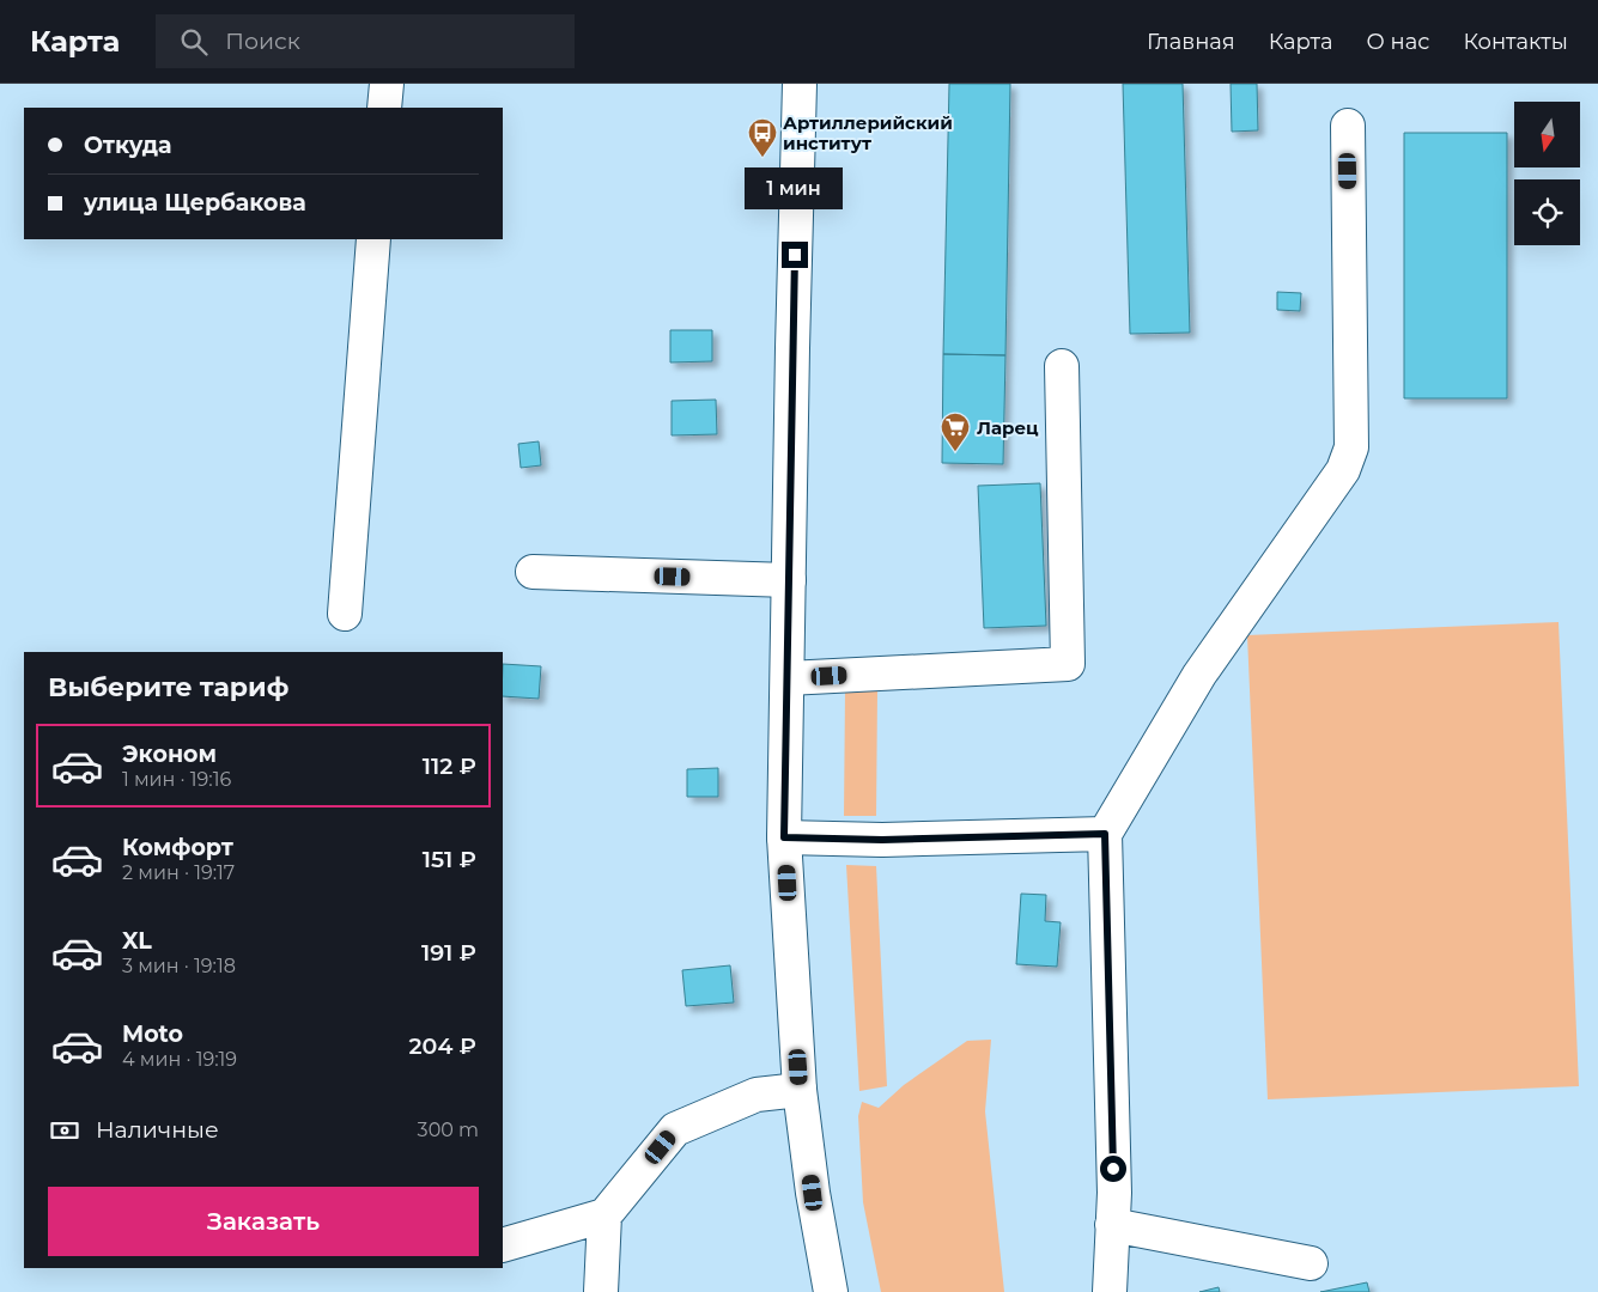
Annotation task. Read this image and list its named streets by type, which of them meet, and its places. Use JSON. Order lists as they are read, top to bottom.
{
  "places": {
    "bus stop": ["Артиллерийский институт"],
    "supermarket": ["Ларец"]
  },
  "north": "bottom",
  "page": {
    "header": "Карта",
    "search": "Поиск",
    "nav": [
      "Главная",
      "Карта",
      "О нас",
      "Контакты"
    ],
    "banner": ["Откуда", "улица Щербакова"],
    "bubble": "1 мин",
    "heading": "Выберите тариф",
    "list": [
      {
        "name": "Эконом",
        "note": "1 мин · 19:16",
        "value": "112 ₽"
      },
      {
        "name": "Комфорт",
        "note": "2 мин · 19:17",
        "value": "151 ₽"
      },
      {
        "name": "XL",
        "note": "3 мин · 19:18",
        "value": "191 ₽"
      },
      {
        "name": "Moto",
        "note": "4 мин · 19:19",
        "value": "204 ₽"
      }
    ],
    "pay": ["Наличные", "300 m"],
    "buttons": "Заказать"
  }
}
